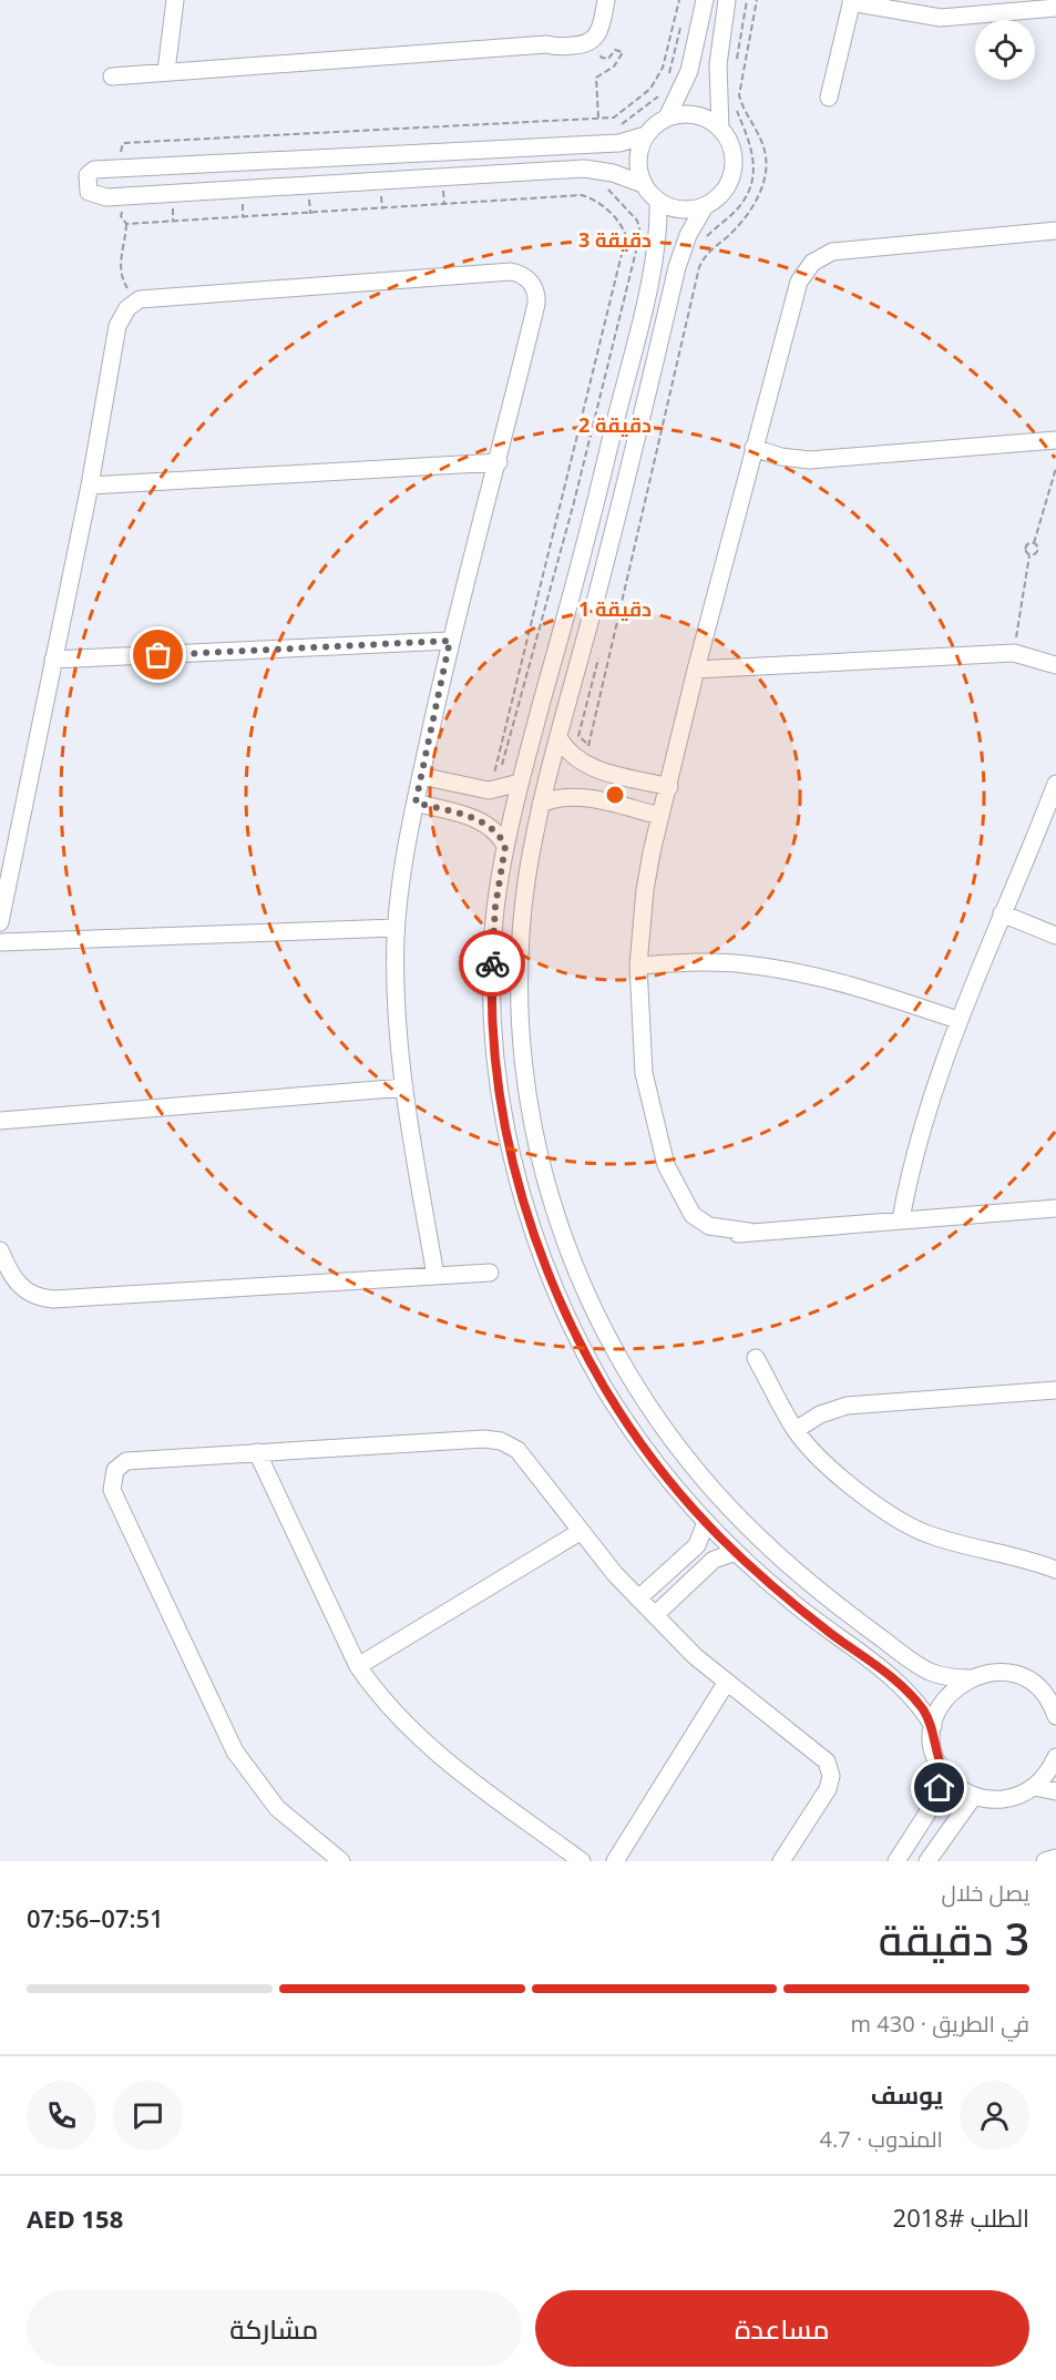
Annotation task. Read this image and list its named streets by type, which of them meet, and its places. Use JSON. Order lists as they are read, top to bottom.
{
  "page": {
    "heading": ["3 دقيقة", "يصل خلال", "07:51–07:56"],
    "panel": [
      "يوسف",
      "المندوب · 4.7",
      "الطلب #2018",
      "AED 158"
    ],
    "bar": "في الطريق · 430 m",
    "buttons": ["مساعدة", "مشاركة"]
  },
  "rings": ["3 دقيقة", "2 دقيقة", "1 دقيقة"]
}
